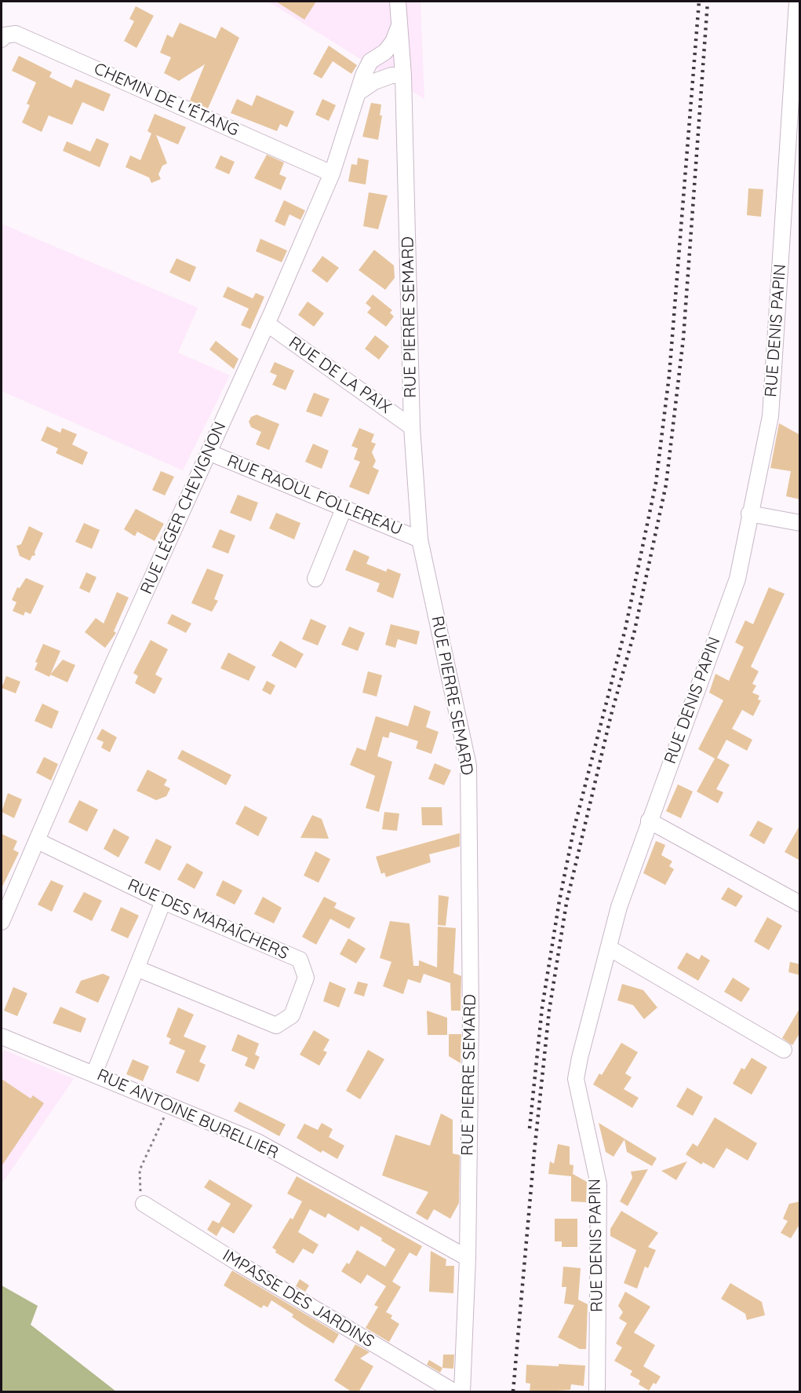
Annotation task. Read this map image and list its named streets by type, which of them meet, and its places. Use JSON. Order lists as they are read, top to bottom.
{
  "streets": {
    "street": [
      "CHEMIN DE L'ÉTANG",
      "RUE PIERRE SEMARD",
      "RUE DENIS PAPIN",
      "RUE DE LA PAIX",
      "RUE RAOUL FOLLEREAU",
      "RUE LÉGER CHEVIGNON",
      "RUE DES MARAÎCHERS",
      "RUE ANTOINE BURELLIER",
      "IMPASSE DES JARDINS"
    ]
  },
  "crossings": [
    ["CHEMIN DE L'ÉTANG", "RUE LÉGER CHEVIGNON"],
    ["RUE PIERRE SEMARD", "RUE DE LA PAIX"],
    ["RUE PIERRE SEMARD", "RUE RAOUL FOLLEREAU"],
    ["RUE PIERRE SEMARD", "RUE LÉGER CHEVIGNON"],
    ["RUE PIERRE SEMARD", "RUE ANTOINE BURELLIER"],
    ["RUE DE LA PAIX", "RUE LÉGER CHEVIGNON"],
    ["RUE RAOUL FOLLEREAU", "RUE LÉGER CHEVIGNON"],
    ["RUE LÉGER CHEVIGNON", "RUE DES MARAÎCHERS"]
  ]
}
